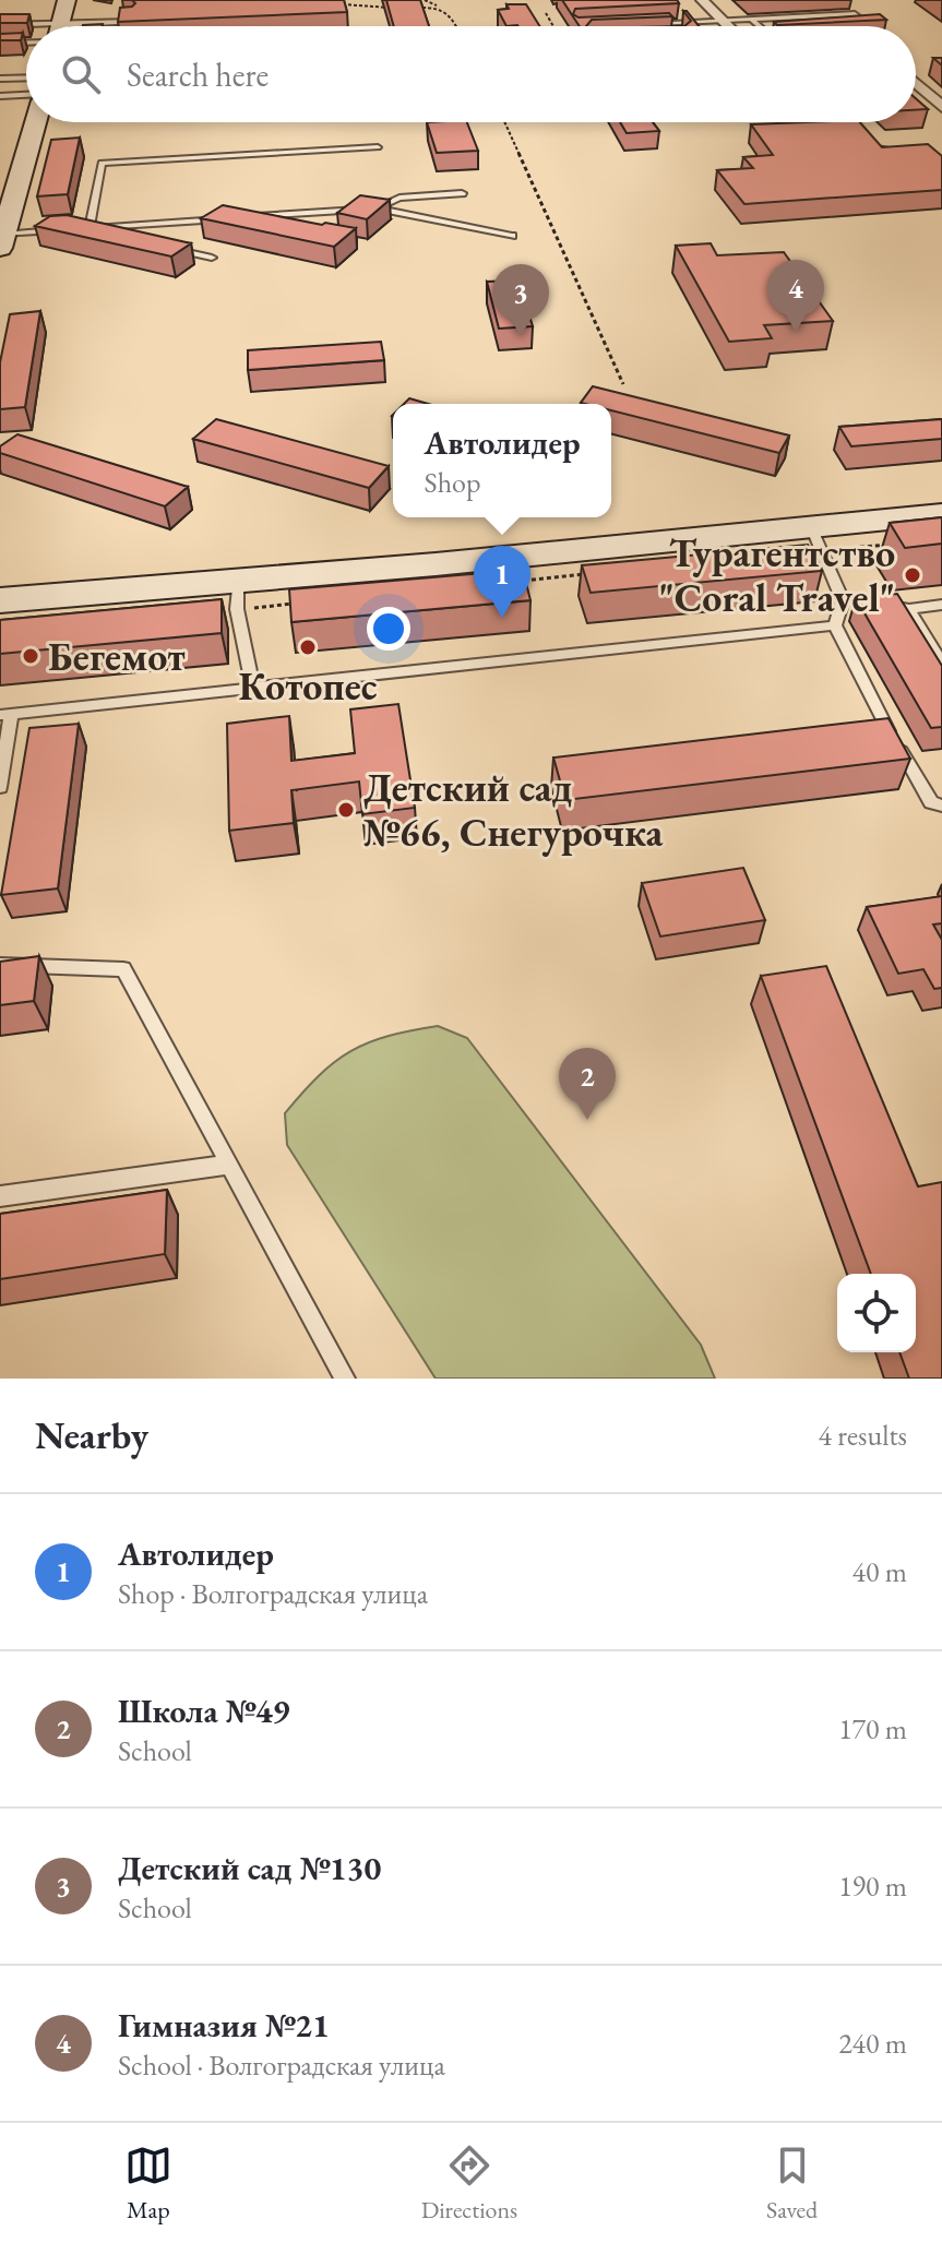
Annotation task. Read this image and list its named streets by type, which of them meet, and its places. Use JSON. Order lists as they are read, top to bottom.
{
  "places": [
    "Турагентство \"Coral Travel\"",
    "Котопес",
    "Бегемот",
    "Детский сад №66, Снегурочка"
  ],
  "page": {
    "search": "Search here",
    "pins": [
      "4",
      "3",
      "1",
      "2"
    ],
    "popup": ["Автолидер", "Shop"],
    "heading": ["Nearby", "4 results"],
    "list": [
      {
        "mark": "1",
        "name": "Автолидер",
        "note": "Shop · Волгоградская улица",
        "value": "40 m"
      },
      {
        "mark": "2",
        "name": "Школа №49",
        "note": "School",
        "value": "170 m"
      },
      {
        "mark": "3",
        "name": "Детский сад №130",
        "note": "School",
        "value": "190 m"
      },
      {
        "mark": "4",
        "name": "Гимназия №21",
        "note": "School · Волгоградская улица",
        "value": "240 m"
      }
    ],
    "nav": ["Map", "Directions", "Saved"]
  }
}
